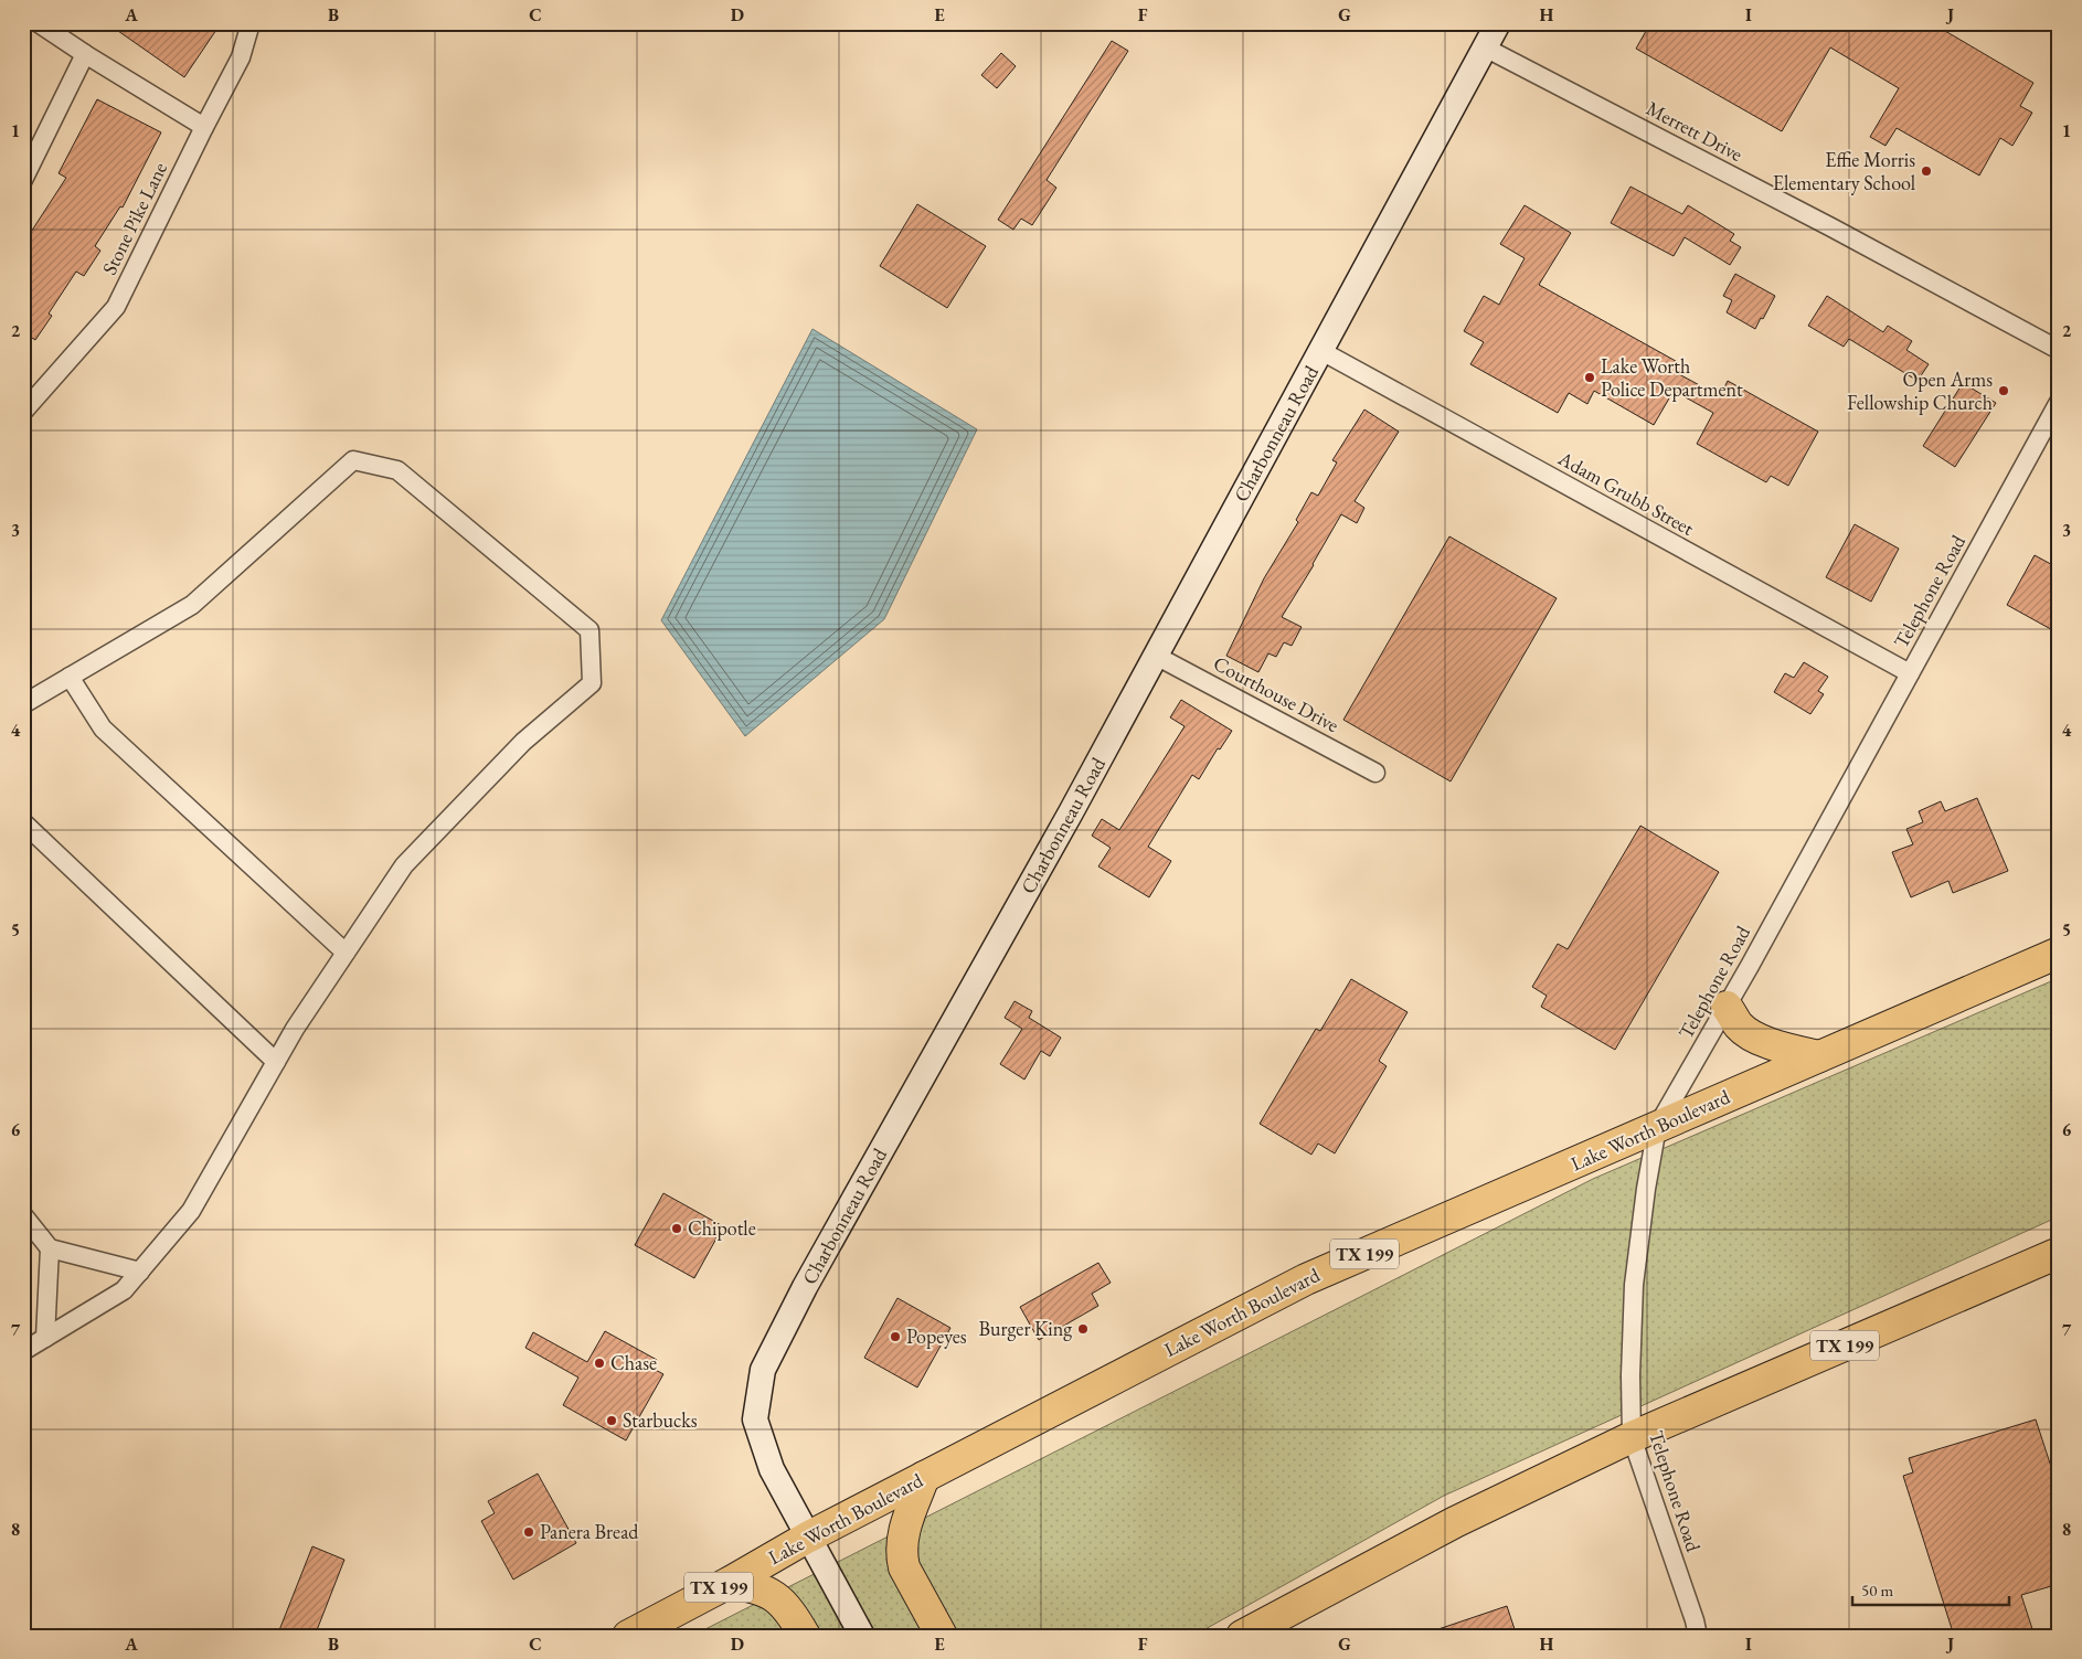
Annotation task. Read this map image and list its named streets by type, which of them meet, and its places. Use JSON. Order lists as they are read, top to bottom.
{
  "streets": {
    "highway": ["Lake Worth Boulevard", "TX 199"],
    "street": [
      "Merrett Drive",
      "Stone Pike Lane",
      "Charbonneau Road",
      "Adam Grubb Street",
      "Telephone Road",
      "Courthouse Drive"
    ]
  },
  "crossings": [
    ["Merrett Drive", "Charbonneau Road"],
    ["Charbonneau Road", "Adam Grubb Street"],
    ["Charbonneau Road", "Courthouse Drive"],
    ["Charbonneau Road", "Lake Worth Boulevard"],
    ["Adam Grubb Street", "Telephone Road"],
    ["Telephone Road", "Lake Worth Boulevard"],
    ["Telephone Road", "TX 199"]
  ],
  "places": [
    "Effie Morris Elementary School",
    "Lake Worth Police Department",
    "Open Arms Fellowship Church",
    "Chipotle",
    "Burger King",
    "Popeyes",
    "Chase",
    "Starbucks",
    "Panera Bread"
  ],
  "scale_bar": "50 m",
  "grid": {
    "columns": [
      "A",
      "B",
      "C",
      "D",
      "E",
      "F",
      "G",
      "H",
      "I",
      "J"
    ],
    "rows": [
      "1",
      "2",
      "3",
      "4",
      "5",
      "6",
      "7",
      "8"
    ]
  }
}
